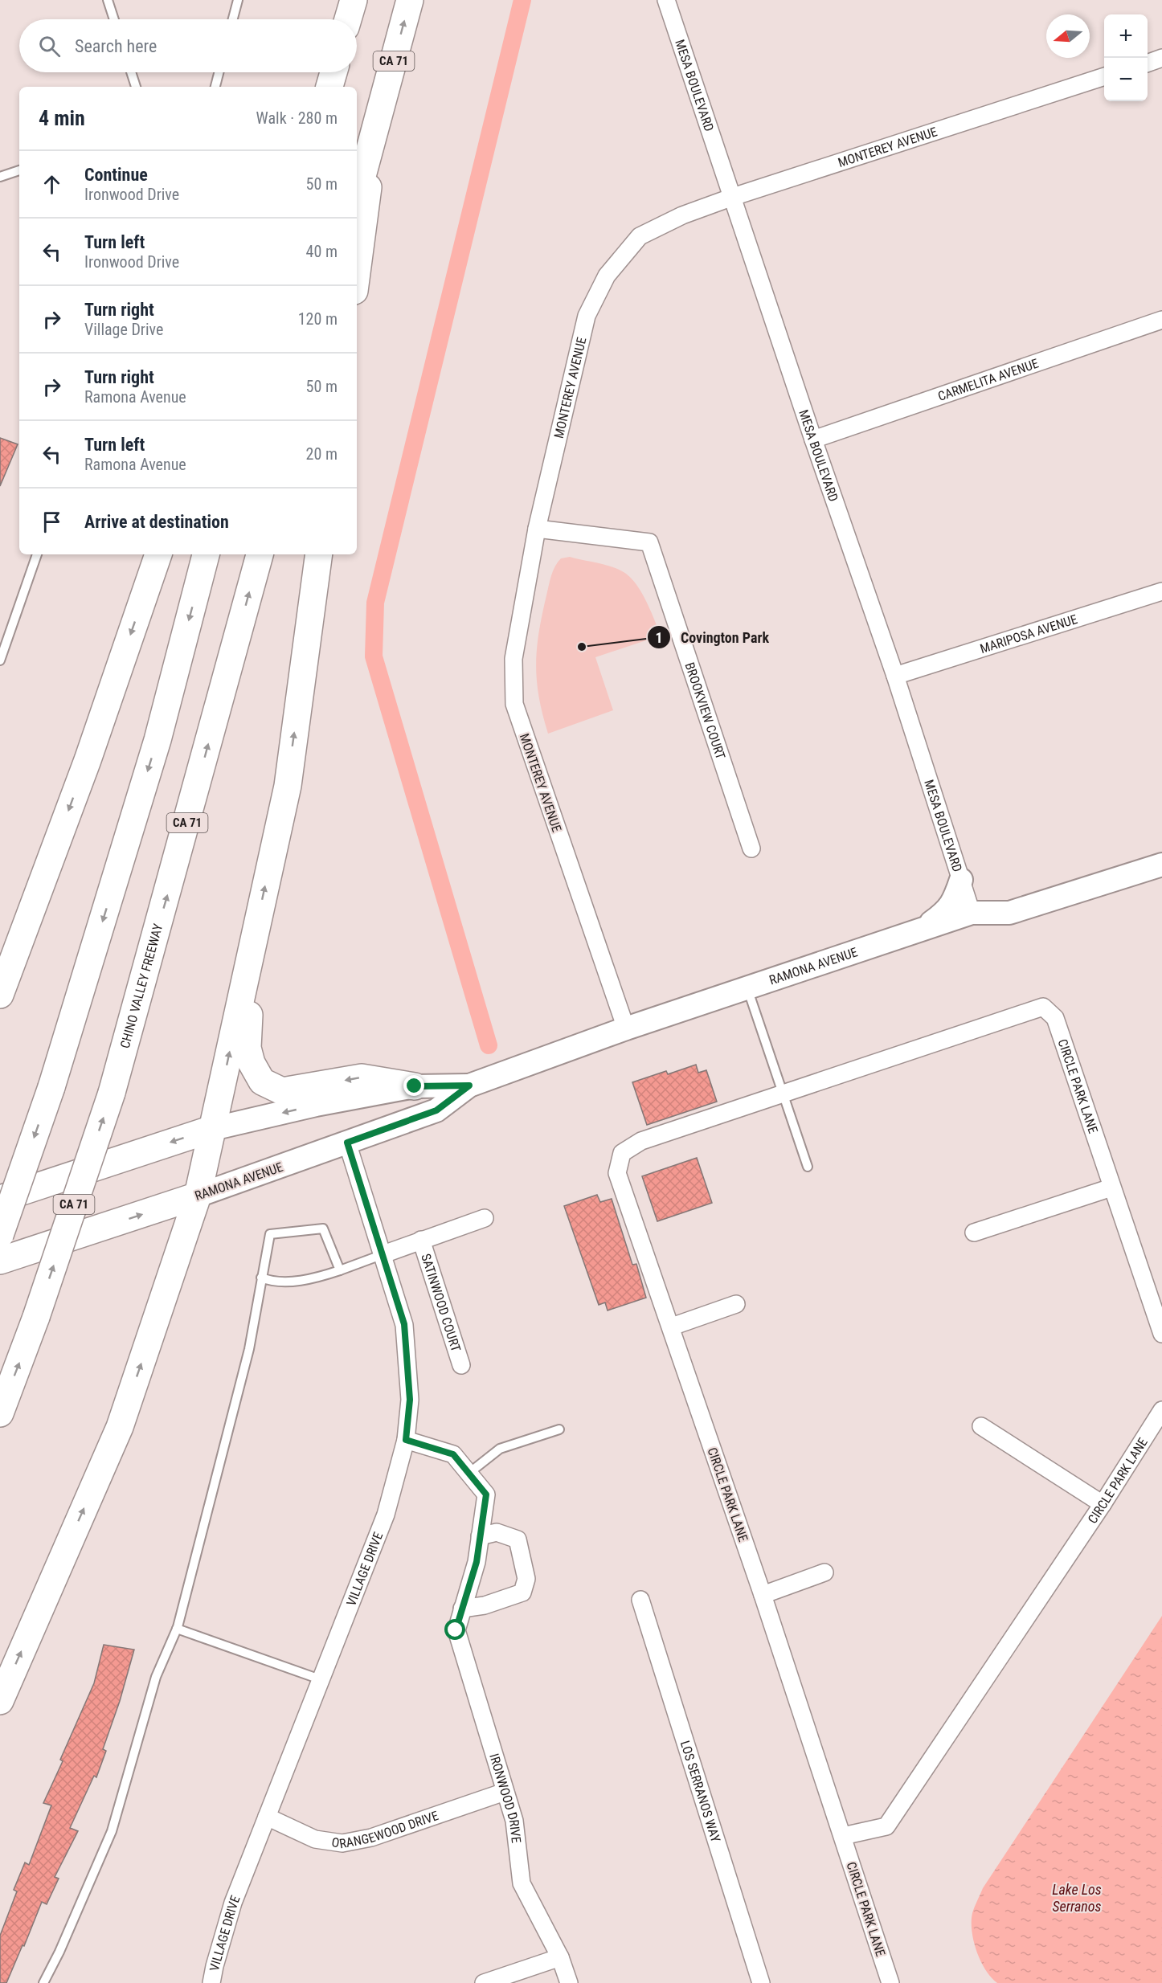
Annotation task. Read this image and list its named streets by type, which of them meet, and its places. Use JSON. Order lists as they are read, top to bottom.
{
  "streets": {
    "main road": ["CA 71", "RAMONA AVENUE", "CHINO VALLEY FREEWAY"],
    "street": [
      "MESA BOULEVARD",
      "MONTEREY AVENUE",
      "CARMELITA AVENUE",
      "MARIPOSA AVENUE",
      "BROOKVIEW COURT",
      "CIRCLE PARK LANE",
      "SATINWOOD COURT",
      "VILLAGE DRIVE",
      "LOS SERRANOS WAY",
      "IRONWOOD DRIVE",
      "ORANGEWOOD DRIVE"
    ]
  },
  "crossings": [
    ["MESA BOULEVARD", "MONTEREY AVENUE"],
    ["MESA BOULEVARD", "CARMELITA AVENUE"],
    ["MESA BOULEVARD", "MARIPOSA AVENUE"],
    ["MESA BOULEVARD", "RAMONA AVENUE"],
    ["MONTEREY AVENUE", "BROOKVIEW COURT"],
    ["MONTEREY AVENUE", "RAMONA AVENUE"],
    ["RAMONA AVENUE", "VILLAGE DRIVE"],
    ["SATINWOOD COURT", "VILLAGE DRIVE"],
    ["VILLAGE DRIVE", "IRONWOOD DRIVE"],
    ["VILLAGE DRIVE", "ORANGEWOOD DRIVE"],
    ["IRONWOOD DRIVE", "ORANGEWOOD DRIVE"]
  ],
  "water": ["Lake Los Serranos"],
  "places": ["Covington Park"],
  "north": "left",
  "page": {
    "map_buttons": ["+", "−"],
    "search": "Search here",
    "heading": ["4 min", "Walk · 280 m"],
    "list": [
      ["Continue", "Ironwood Drive", "50 m"],
      ["Turn left", "Ironwood Drive", "40 m"],
      ["Turn right", "Village Drive", "120 m"],
      ["Turn right", "Ramona Avenue", "50 m"],
      ["Turn left", "Ramona Avenue", "20 m"],
      "Arrive at destination"
    ]
  }
}
